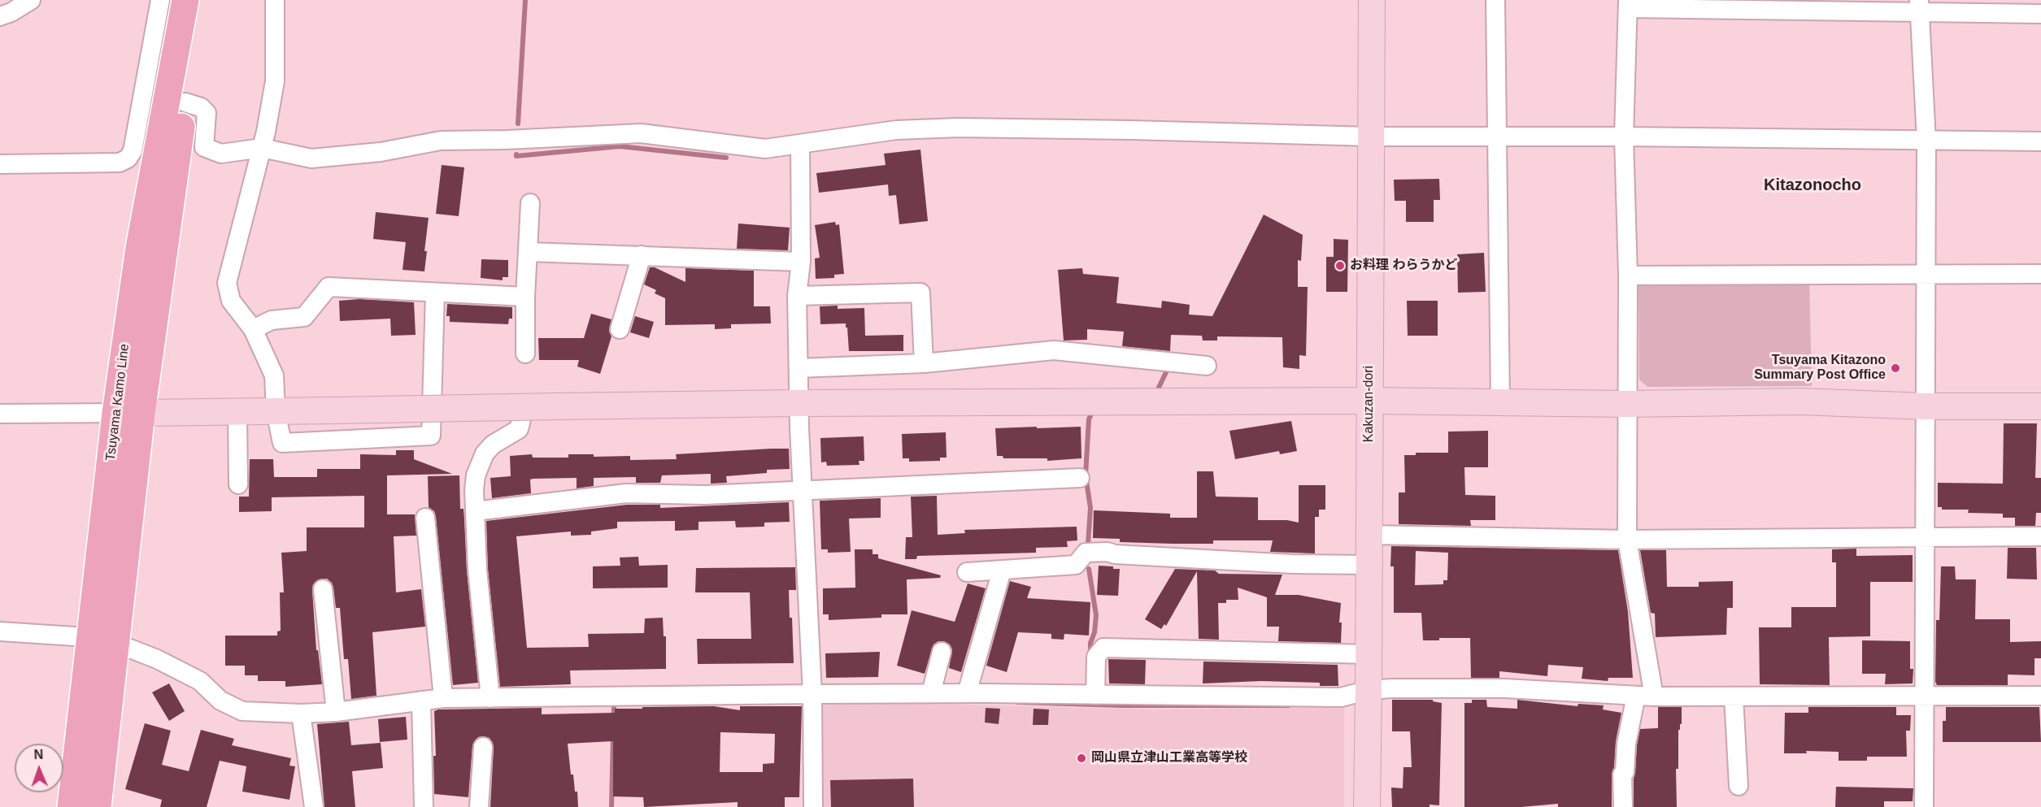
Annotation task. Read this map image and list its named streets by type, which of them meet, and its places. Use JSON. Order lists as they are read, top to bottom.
{
  "streets": {
    "main road": ["Tsuyama Kamo Line"],
    "street": ["Kakuzan-dori"]
  },
  "districts": ["Kitazonocho"],
  "places": ["お料理 わらうかど", "Tsuyama Kitazono Summary Post Office", "岡山県立津山工業高等学校"],
  "north": "top"
}
